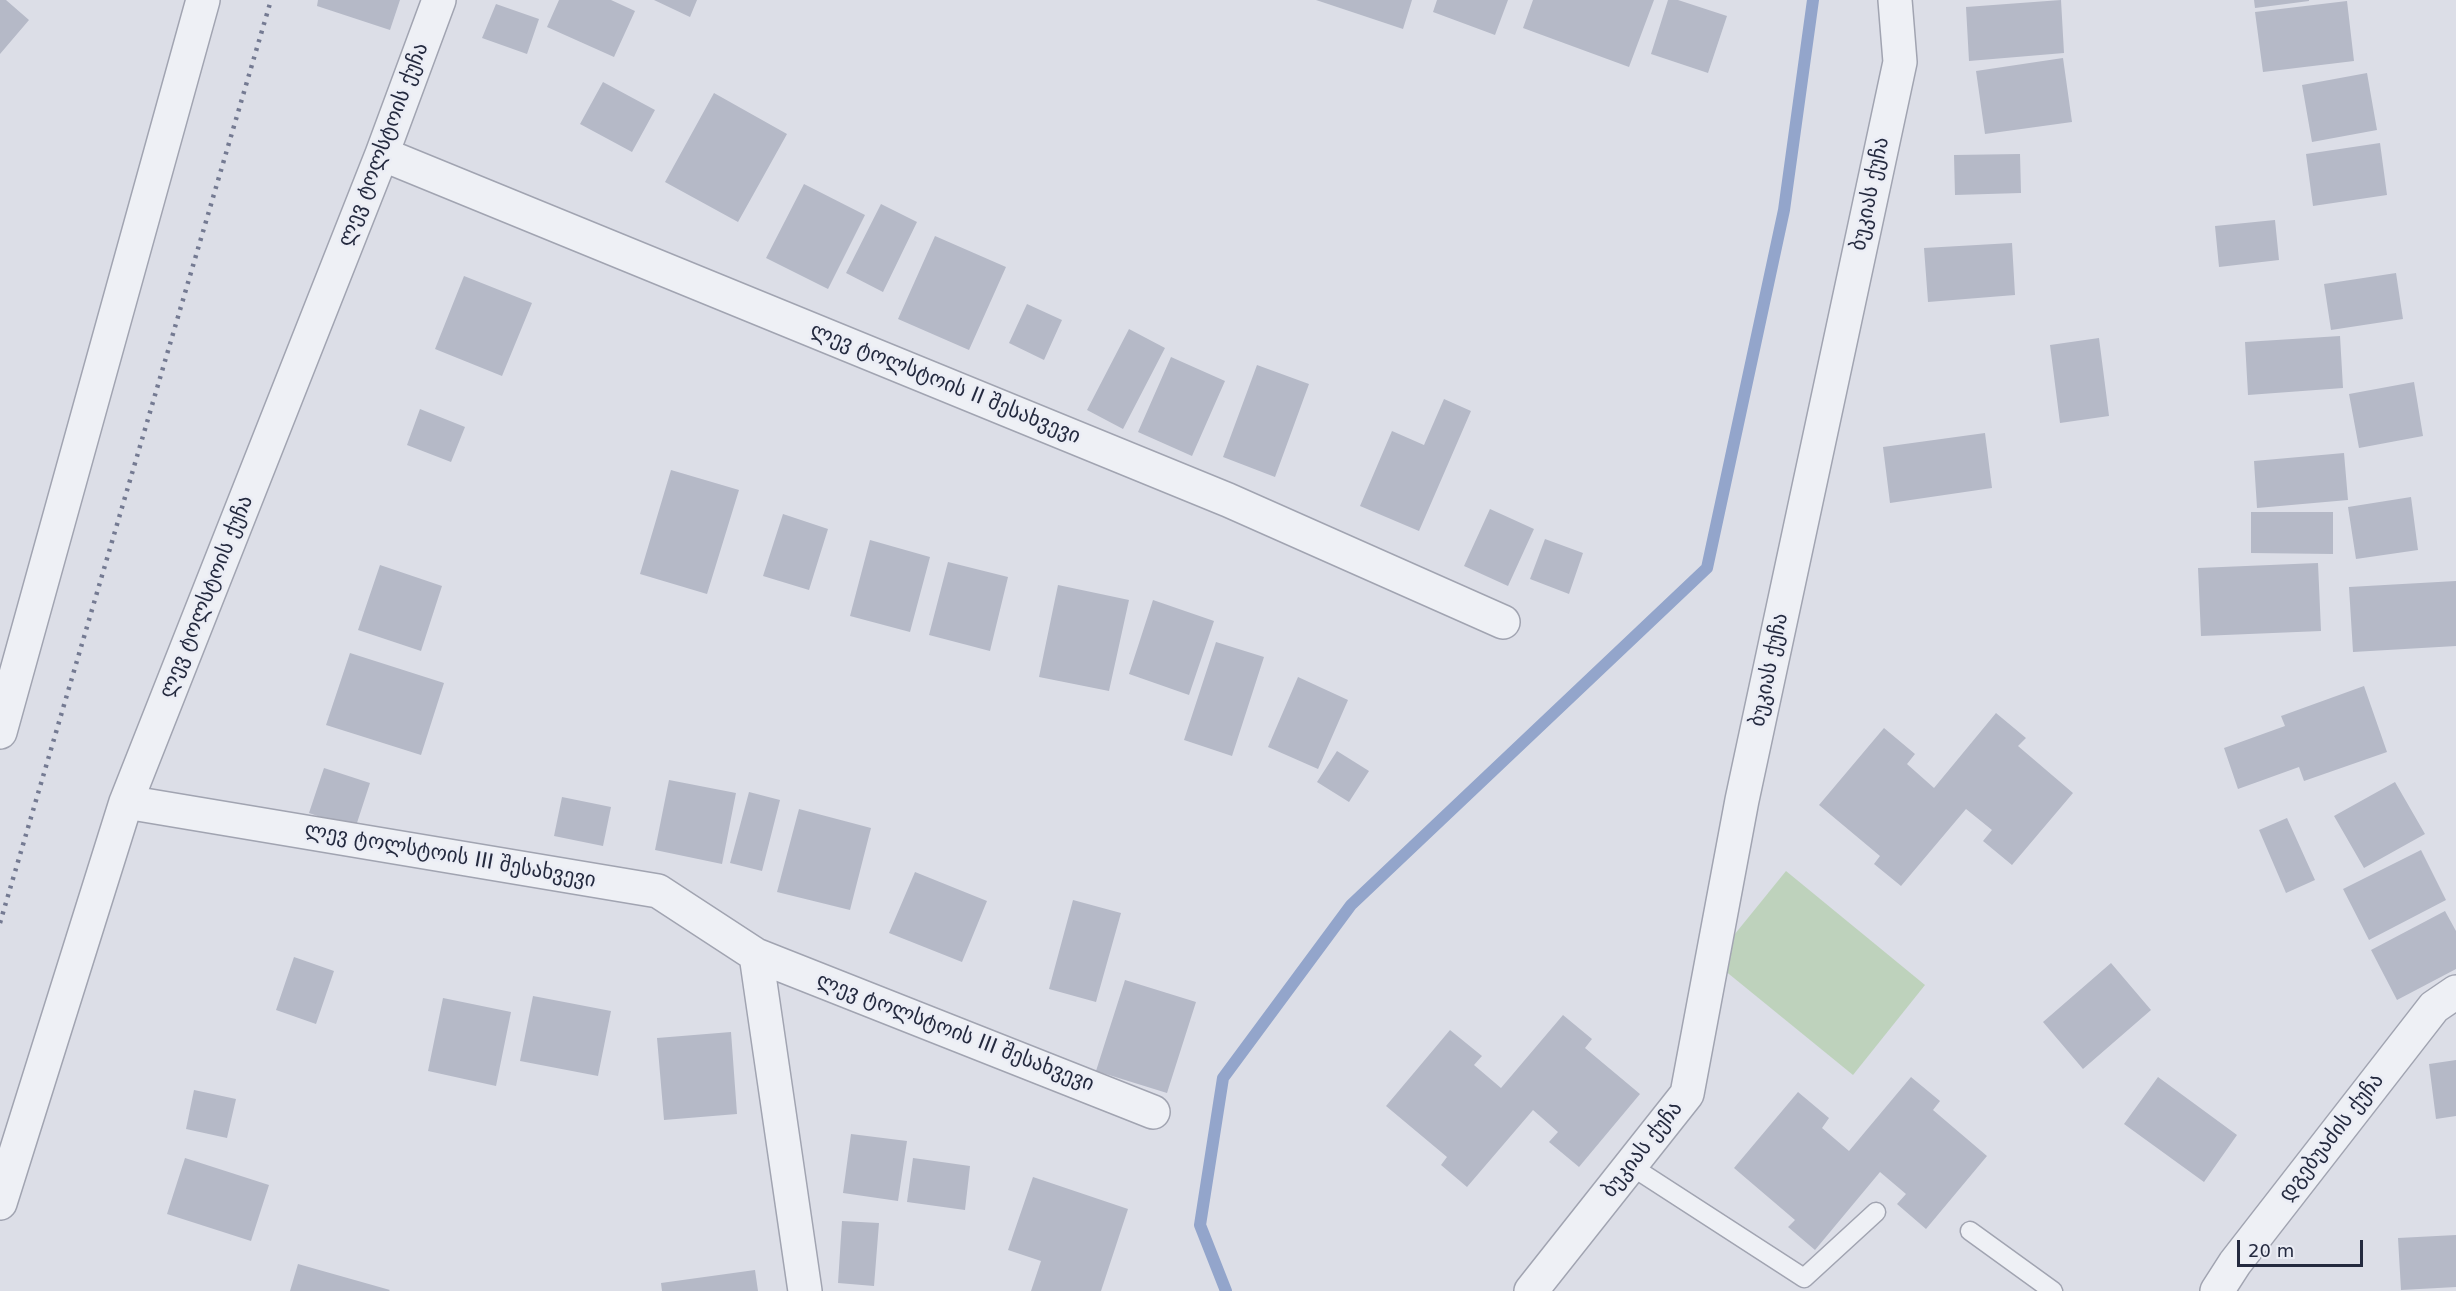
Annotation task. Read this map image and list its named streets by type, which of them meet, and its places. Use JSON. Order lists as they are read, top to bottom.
{
  "streets": {
    "street": [
      "ლევ ტოლსტოის ქუჩა",
      "ბუკიას ქუჩა",
      "ლევ ტოლსტოის II შესახვევი",
      "ლევ ტოლსტოის III შესახვევი",
      "დგებუაძის ქუჩა"
    ]
  },
  "crossings": [
    ["ლევ ტოლსტოის ქუჩა", "ლევ ტოლსტოის II შესახვევი"],
    ["ლევ ტოლსტოის ქუჩა", "ლევ ტოლსტოის III შესახვევი"]
  ],
  "scale_bar": "20 m"
}
